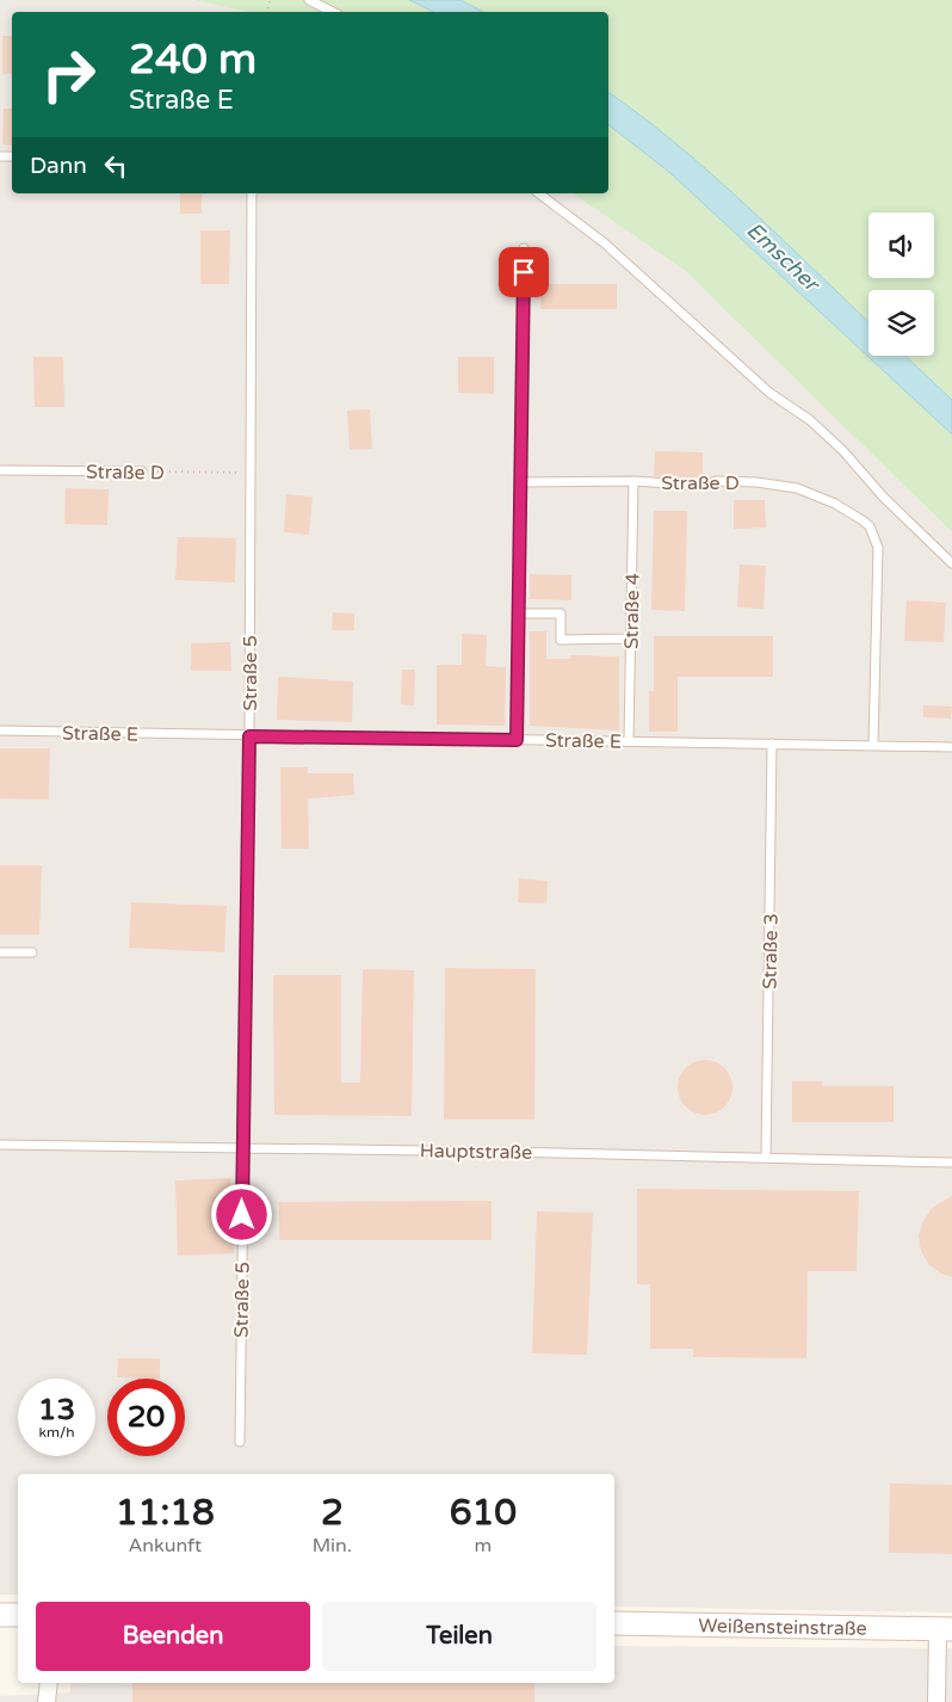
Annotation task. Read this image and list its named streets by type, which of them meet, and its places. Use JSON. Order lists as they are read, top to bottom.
{
  "streets": {
    "street": ["Weißensteinstraße"],
    "lane": [
      "Straße D",
      "Straße 4",
      "Straße 5",
      "Straße E",
      "Straße 3",
      "Hauptstraße"
    ]
  },
  "crossings": [
    ["Straße D", "Straße 4"],
    ["Straße D", "Straße 5"],
    ["Straße D", "Straße E"],
    ["Straße 4", "Straße E"],
    ["Straße 5", "Straße E"],
    ["Straße 5", "Hauptstraße"],
    ["Straße E", "Straße 3"],
    ["Straße 3", "Hauptstraße"]
  ],
  "water": ["Emscher"],
  "page": {
    "turn": ["240 m", "Straße E"],
    "then": "Dann",
    "speed": "13 km/h",
    "limit": "20",
    "eta": [
      "11:18",
      "Ankunft",
      "2",
      "Min.",
      "610",
      "m"
    ],
    "buttons": ["Beenden", "Teilen"]
  }
}
